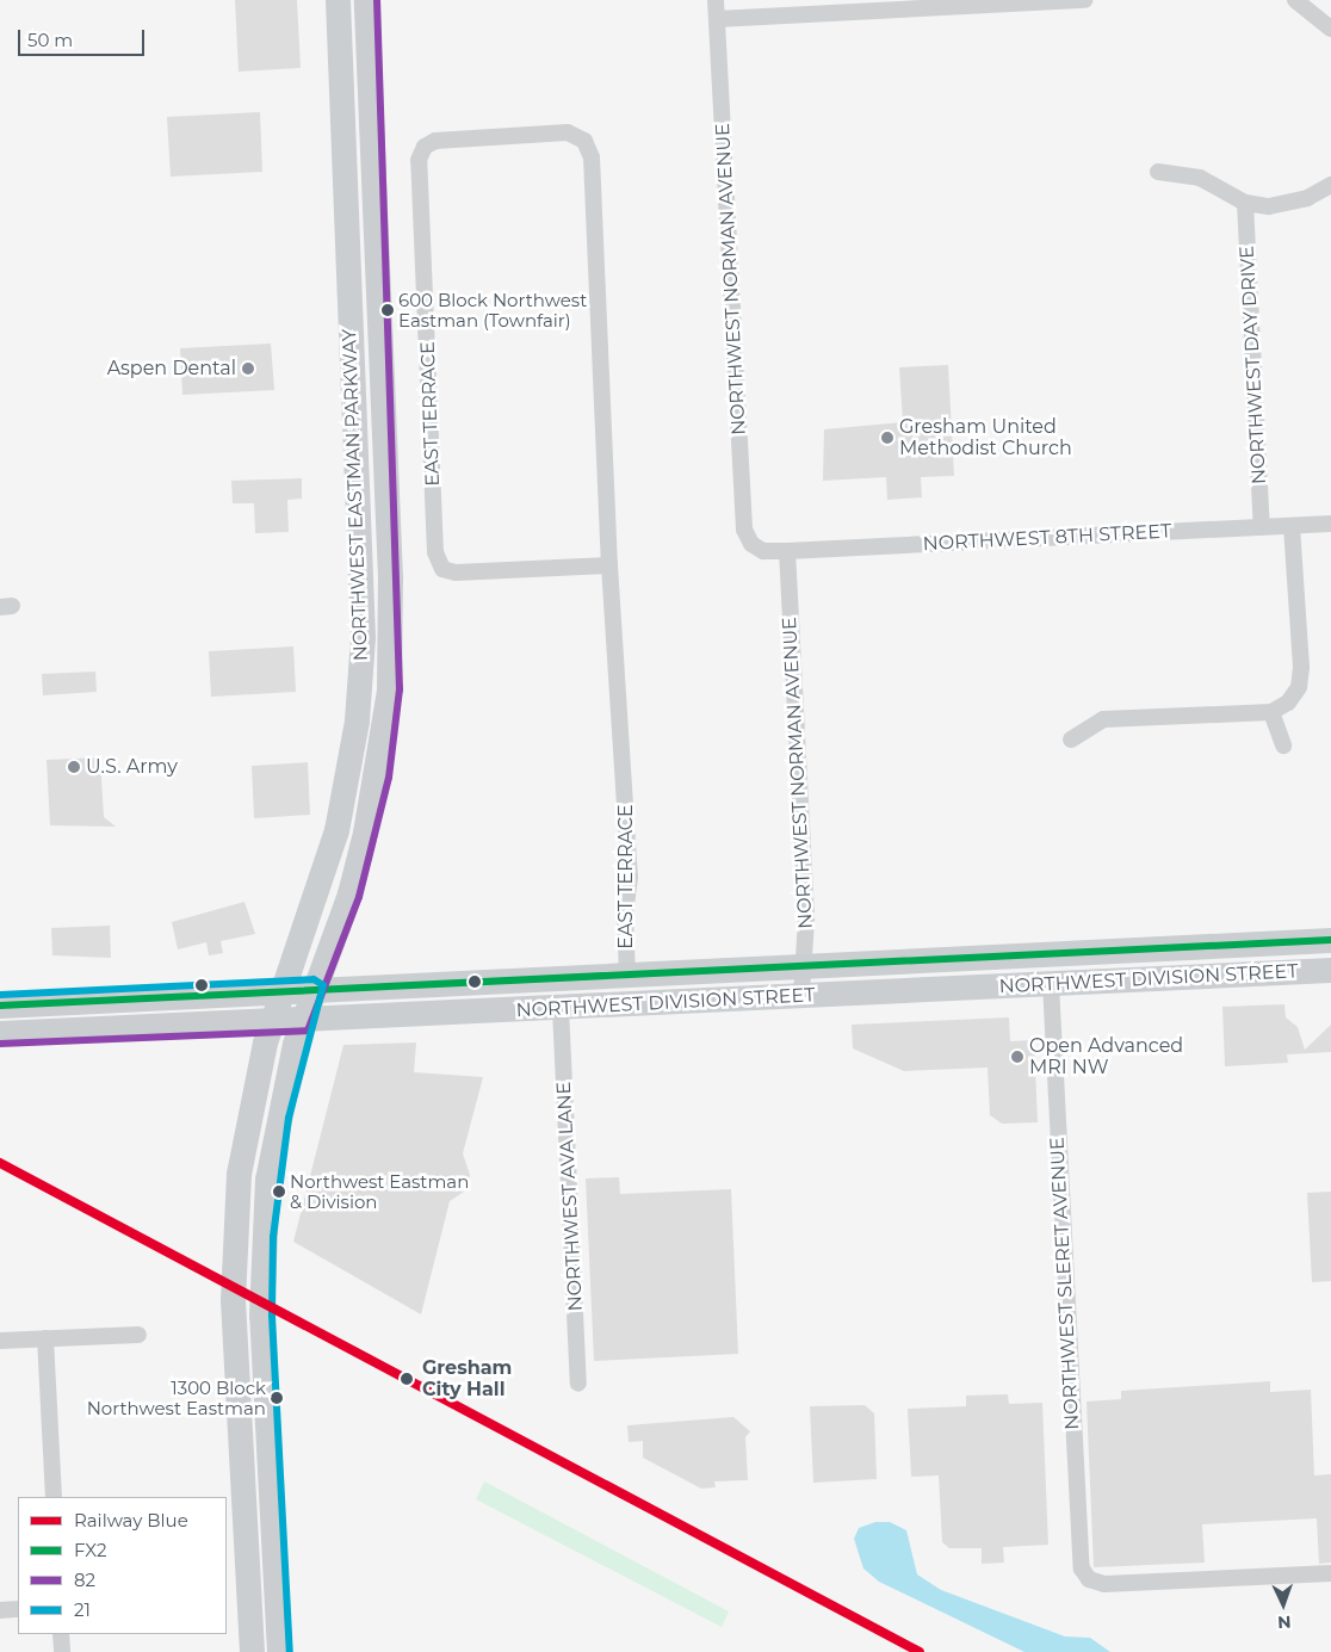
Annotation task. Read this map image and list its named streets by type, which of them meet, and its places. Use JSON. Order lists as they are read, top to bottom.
{
  "streets": {
    "main road": ["NORTHWEST EASTMAN PARKWAY", "NORTHWEST DIVISION STREET"],
    "street": [
      "NORTHWEST NORMAN AVENUE",
      "NORTHWEST DAY DRIVE",
      "EAST TERRACE",
      "NORTHWEST 8TH STREET",
      "NORTHWEST AVA LANE",
      "NORTHWEST SLERET AVENUE"
    ]
  },
  "crossings": [
    ["NORTHWEST NORMAN AVENUE", "NORTHWEST 8TH STREET"],
    ["NORTHWEST NORMAN AVENUE", "NORTHWEST DIVISION STREET"],
    ["NORTHWEST DAY DRIVE", "NORTHWEST 8TH STREET"],
    ["EAST TERRACE", "NORTHWEST DIVISION STREET"],
    ["NORTHWEST EASTMAN PARKWAY", "NORTHWEST DIVISION STREET"],
    ["NORTHWEST DIVISION STREET", "NORTHWEST AVA LANE"],
    ["NORTHWEST DIVISION STREET", "NORTHWEST SLERET AVENUE"]
  ],
  "places": [
    "600 Block Northwest Eastman (Townfair)",
    "Aspen Dental",
    "Gresham United Methodist Church",
    "U.S. Army",
    "Open Advanced MRI NW",
    "Northwest Eastman & Division",
    "Gresham City Hall",
    "1300 Block Northwest Eastman"
  ],
  "lines": [
    "transit line 82",
    "transit line FX2",
    "transit line 21",
    "rail line Blue"
  ],
  "legend": [
    "Railway Blue",
    "FX2",
    "82",
    "21"
  ],
  "scale_bar": "50 m",
  "north": "bottom"
}
